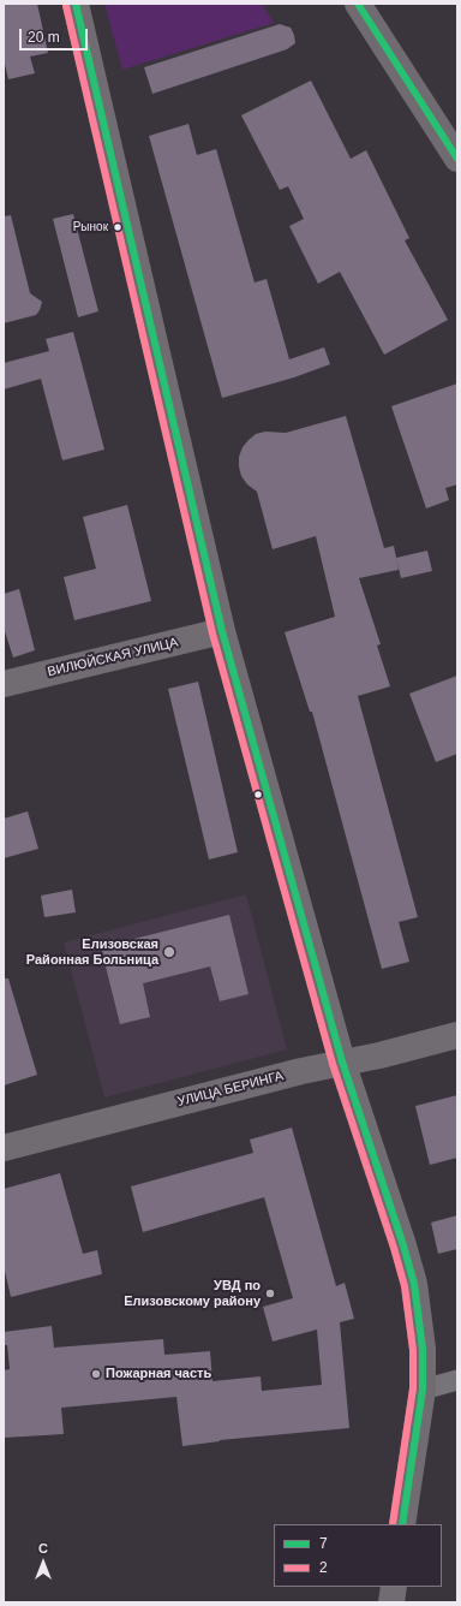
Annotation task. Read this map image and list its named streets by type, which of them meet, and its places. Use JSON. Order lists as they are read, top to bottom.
{
  "streets": {
    "main road": ["ВИЛЮЙСКАЯ УЛИЦА", "УЛИЦА БЕРИНГА"]
  },
  "places": [
    "Рынок",
    "Елизовская Районная Больница",
    "УВД по Елизовскому району",
    "Пожарная часть"
  ],
  "lines": ["transit line 7", "transit line 2"],
  "legend": ["7", "2"],
  "scale_bar": "20 m",
  "north": "top"
}
